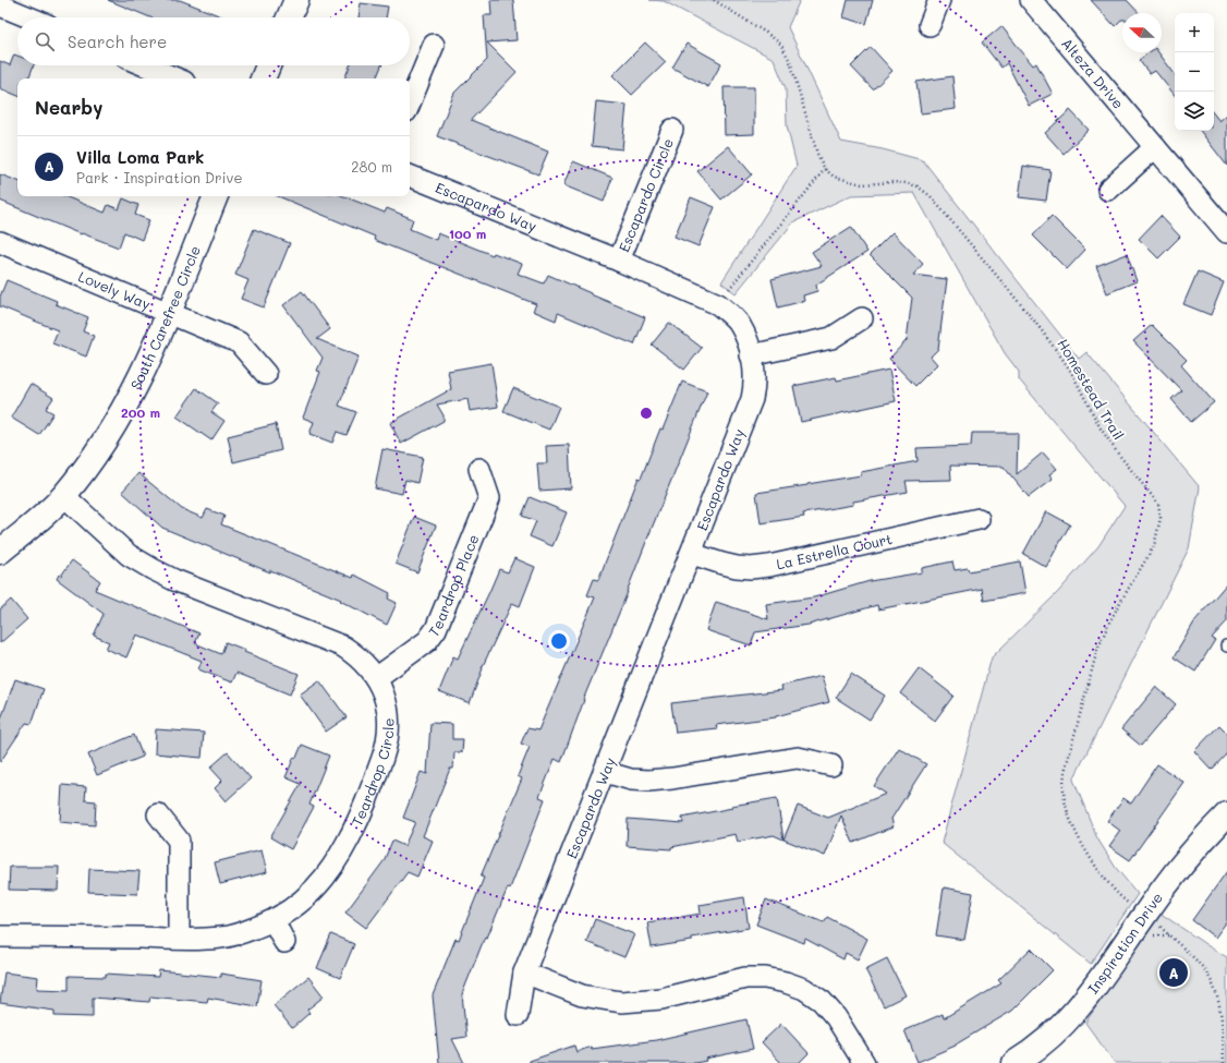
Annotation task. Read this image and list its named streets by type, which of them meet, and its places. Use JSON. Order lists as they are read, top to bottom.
{
  "streets": {
    "main road": ["South Carefree Circle", "Inspiration Drive"],
    "street": [
      "Alteza Drive",
      "Escapardo Circle",
      "Escapardo Way",
      "Lovely Way",
      "La Estrella Court",
      "Teardrop Place",
      "Teardrop Circle"
    ],
    "path": ["Homestead Trail"]
  },
  "crossings": [
    ["Escapardo Circle", "Escapardo Way"],
    ["Escapardo Way", "La Estrella Court"],
    ["Lovely Way", "South Carefree Circle"],
    ["South Carefree Circle", "Teardrop Circle"],
    ["Teardrop Place", "Teardrop Circle"]
  ],
  "north": "left",
  "page": {
    "map_buttons": ["+", "−"],
    "search": "Search here",
    "heading": "Nearby",
    "list": [
      {
        "mark": "A",
        "name": "Villa Loma Park",
        "note": "Park · Inspiration Drive",
        "value": "280 m"
      }
    ],
    "pins": "A"
  },
  "rings": ["100 m", "200 m"]
}
